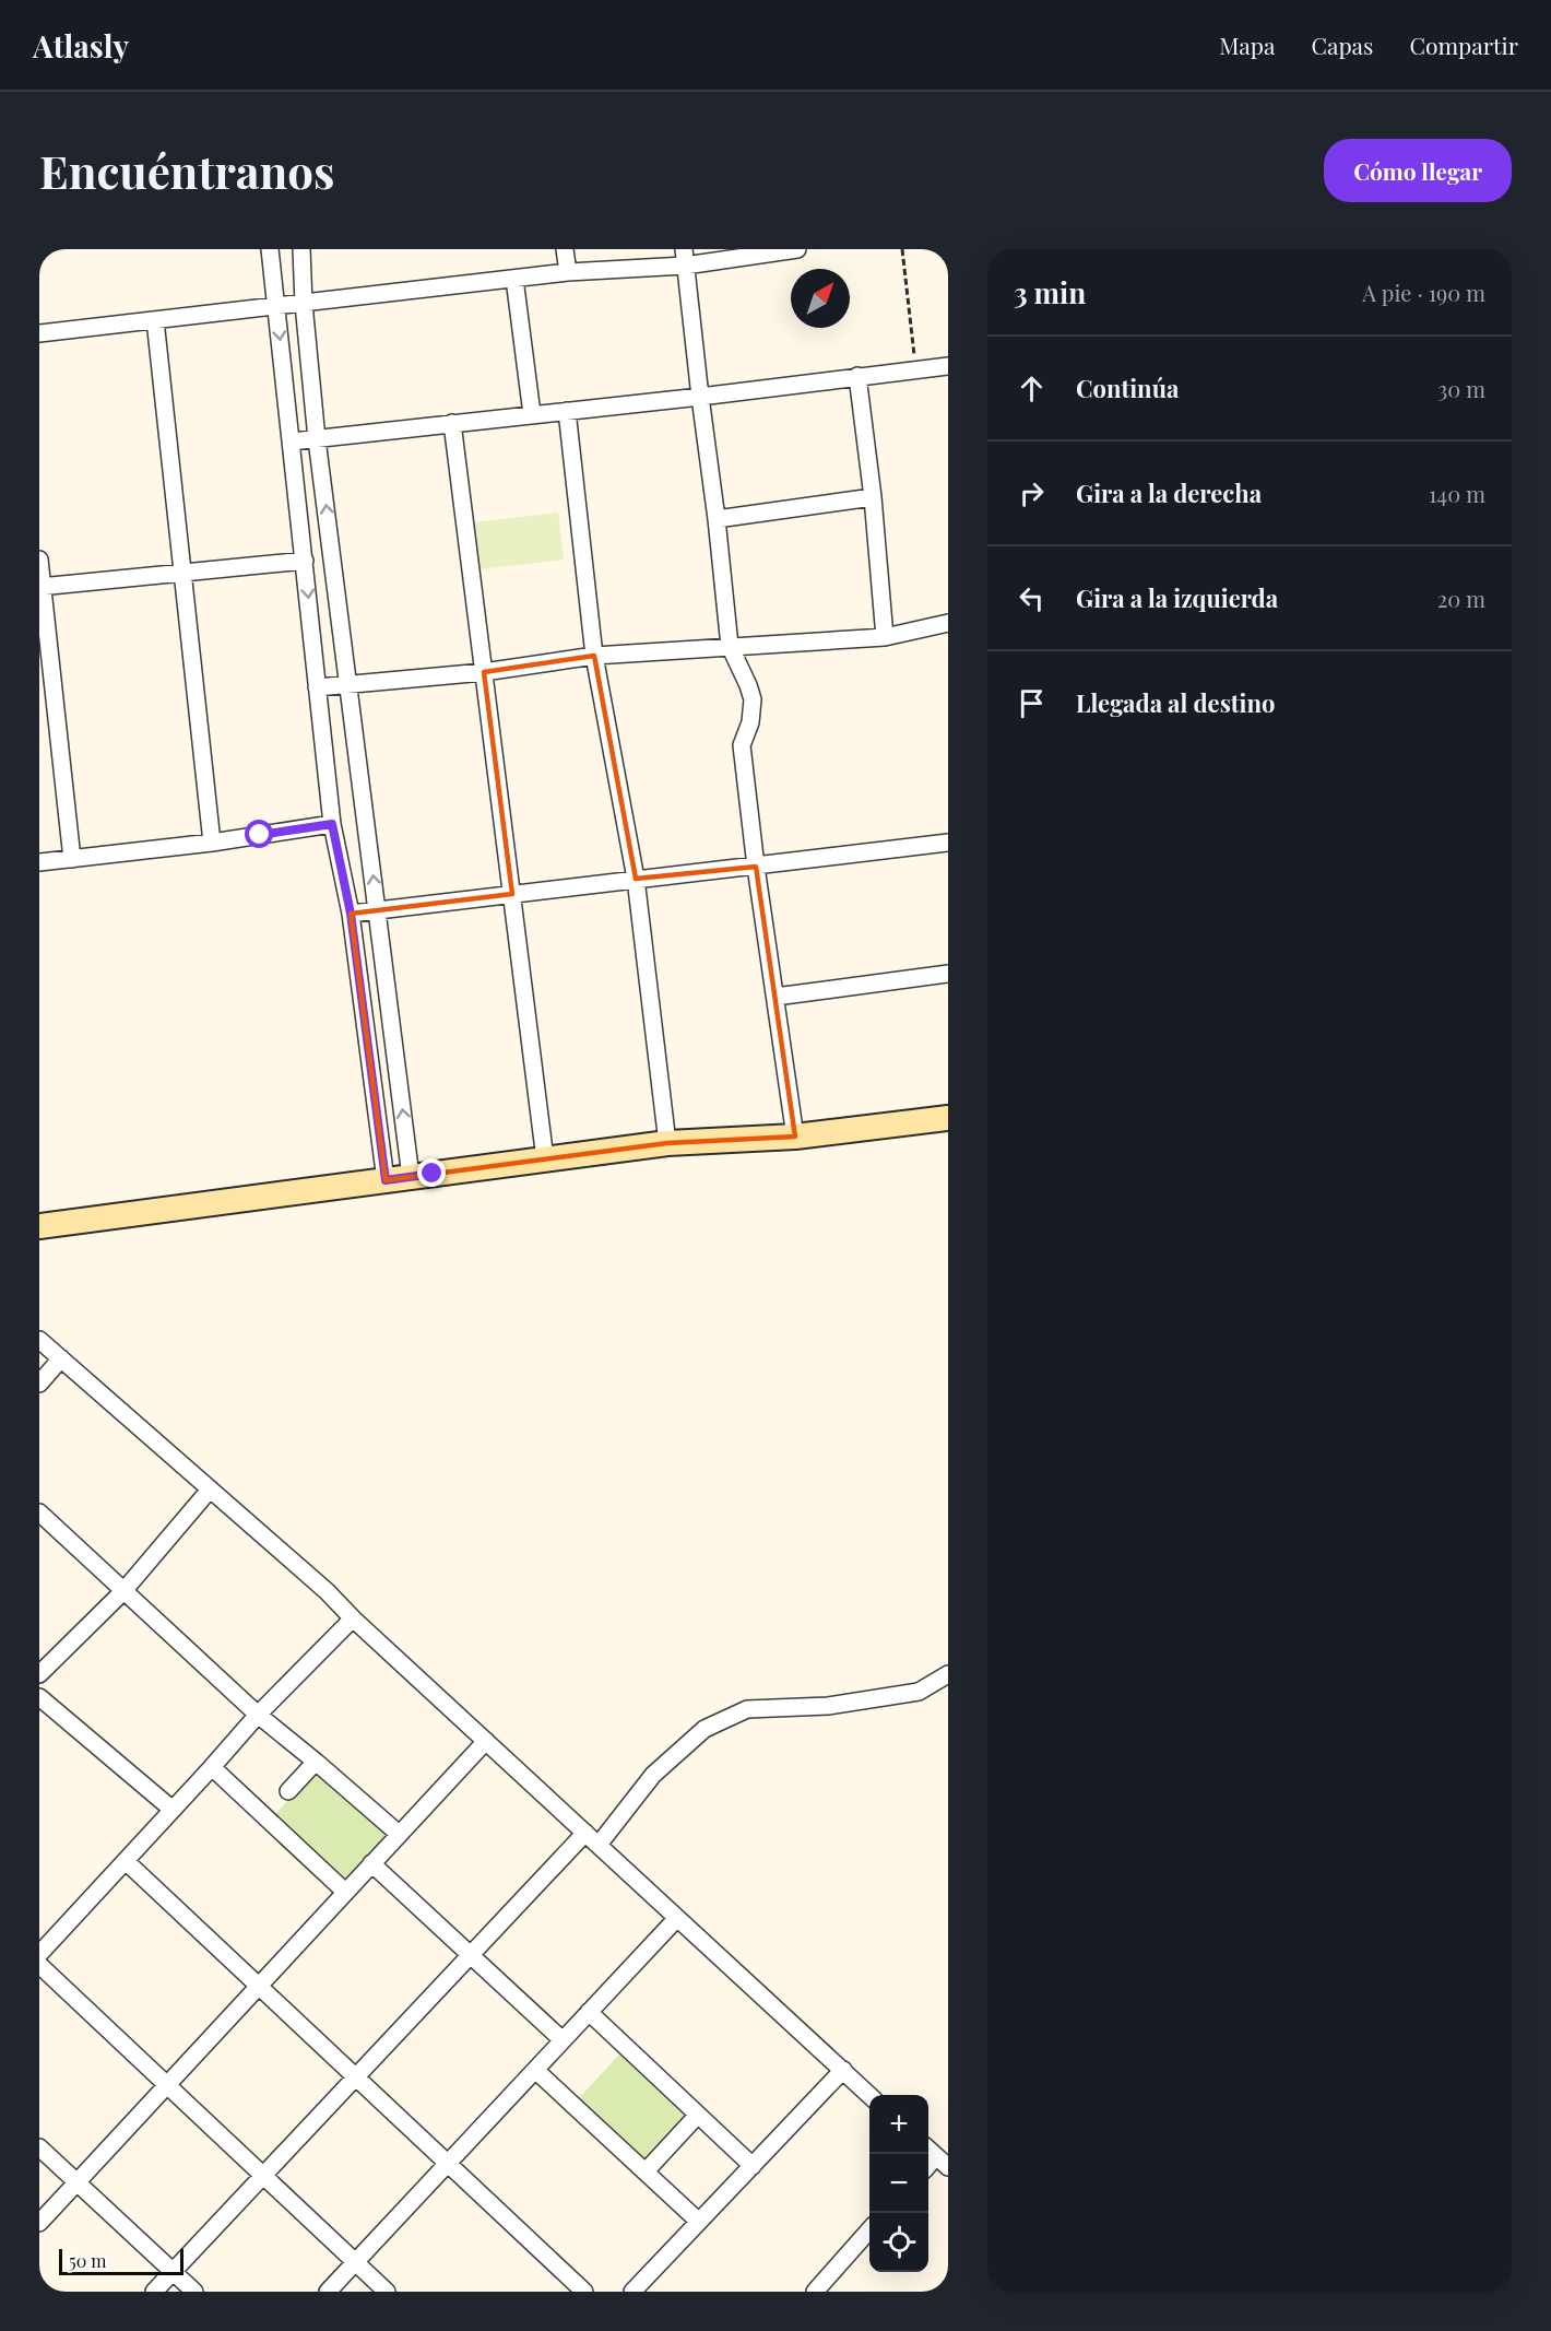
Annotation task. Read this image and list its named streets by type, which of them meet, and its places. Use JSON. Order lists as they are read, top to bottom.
{
  "scale_bar": "50 m",
  "north": "top right",
  "page": {
    "header": "Atlasly",
    "nav": ["Mapa", "Capas", "Compartir"],
    "buttons": "Cómo llegar",
    "title": "Encuéntranos",
    "heading": ["3 min", "A pie · 190 m"],
    "list": [
      ["Continúa", "30 m"],
      ["Gira a la derecha", "140 m"],
      ["Gira a la izquierda", "20 m"],
      "Llegada al destino"
    ],
    "map_buttons": ["+", "−"],
    "scale": "50 m"
  }
}
